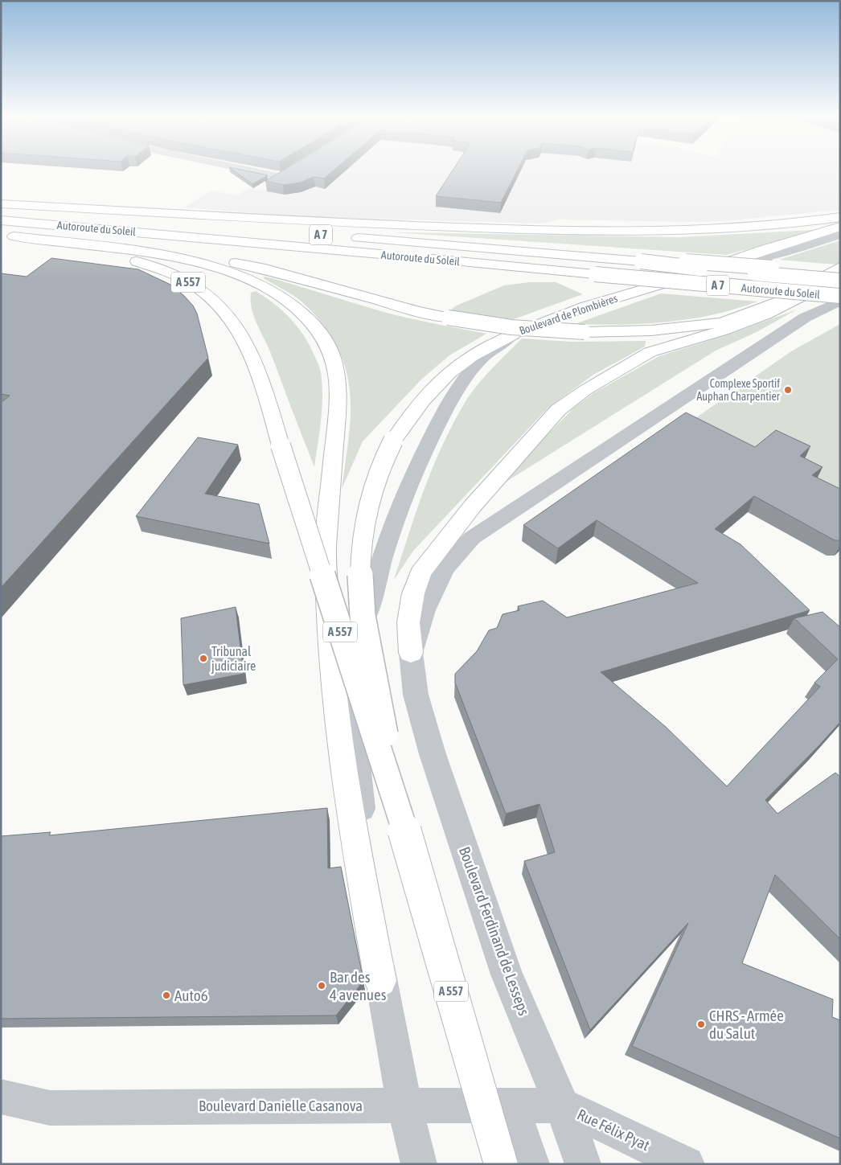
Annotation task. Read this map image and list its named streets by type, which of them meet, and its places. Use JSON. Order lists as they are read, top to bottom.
{
  "streets": {
    "main road": [
      "Autoroute du Soleil",
      "A 7",
      "A 557",
      "Boulevard de Plombières"
    ],
    "street": ["Boulevard Ferdinand de Lesseps", "Boulevard Danielle Casanova", "Rue Félix Pyat"]
  },
  "crossings": [
    ["Boulevard Ferdinand de Lesseps", "Boulevard Danielle Casanova"],
    ["Boulevard Ferdinand de Lesseps", "Rue Félix Pyat"],
    ["Boulevard Danielle Casanova", "Rue Félix Pyat"]
  ],
  "places": [
    "Complexe Sportif Auphan Charpentier",
    "Tribunal judiciaire",
    "Bar des 4 avenues",
    "Auto6",
    "CHRS - Armée du Salut"
  ]
}
